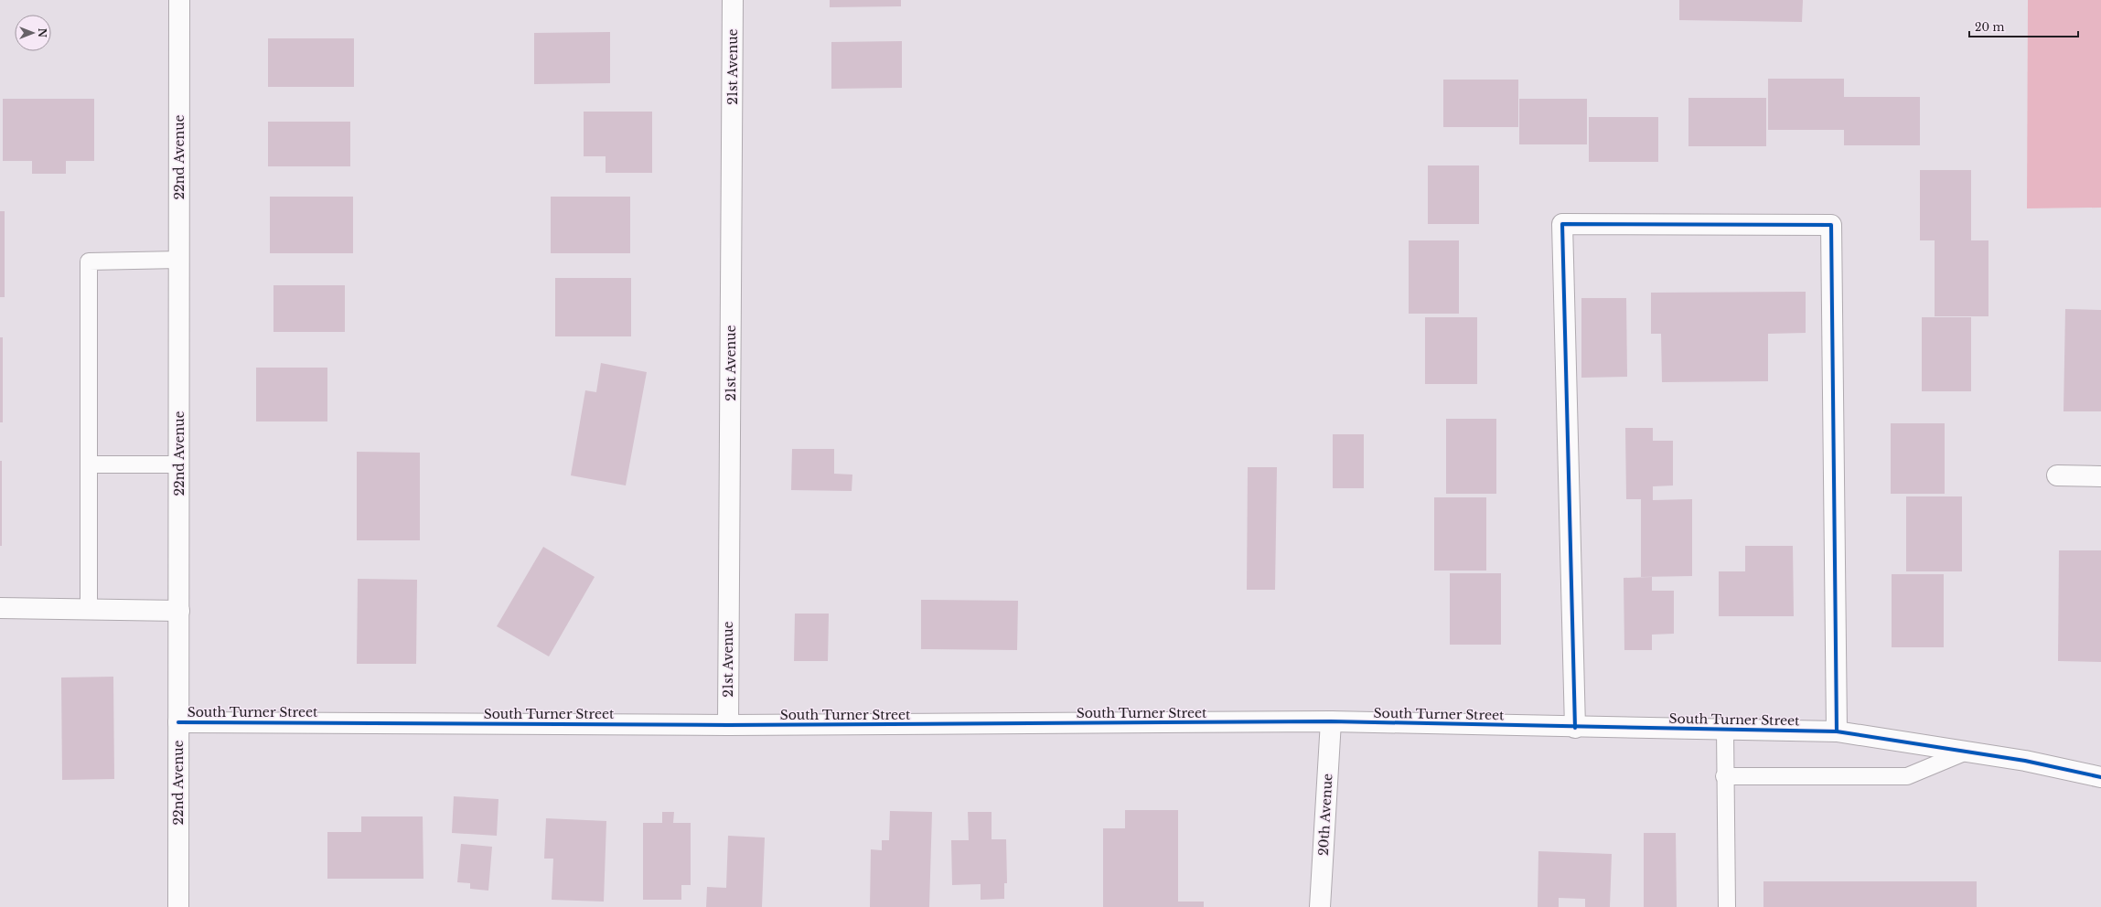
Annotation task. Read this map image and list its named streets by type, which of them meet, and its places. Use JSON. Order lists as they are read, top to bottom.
{
  "streets": {
    "street": [
      "21st Avenue",
      "22nd Avenue",
      "South Turner Street",
      "20th Avenue"
    ]
  },
  "crossings": [
    ["21st Avenue", "South Turner Street"],
    ["22nd Avenue", "South Turner Street"],
    ["South Turner Street", "20th Avenue"]
  ],
  "scale_bar": "20 m",
  "north": "right"
}
